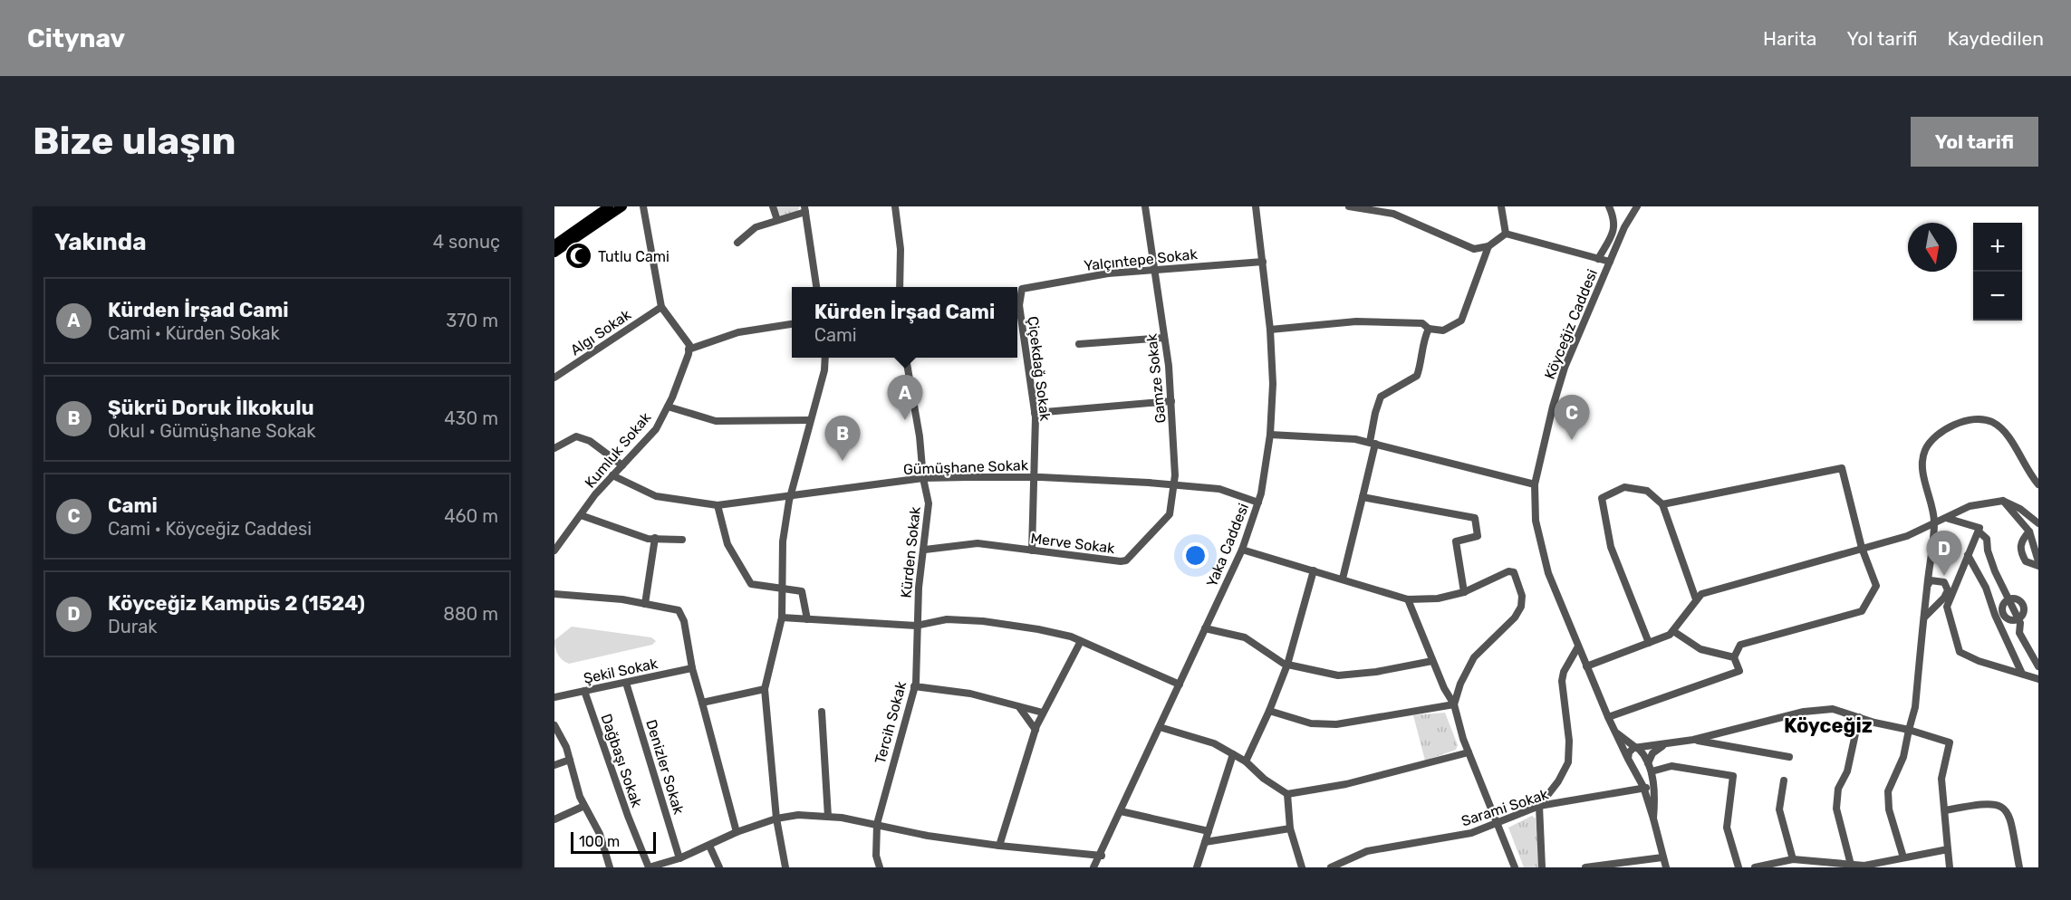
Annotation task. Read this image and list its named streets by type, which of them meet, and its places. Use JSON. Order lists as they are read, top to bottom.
{
  "streets": {
    "street": [
      "Yalçıntepe Sokak",
      "Köyceğiz Caddesi",
      "Algı Sokak",
      "Çiçekdağ Sokak",
      "Gamze Sokak",
      "Kumluk Sokak",
      "Gümüşhane Sokak",
      "Merve Sokak",
      "Yaka Caddesi",
      "Kürden Sokak",
      "Şekil Sokak",
      "Tercih Sokak",
      "Dağbaşı Sokak",
      "Denizler Sokak",
      "Sarami Sokak"
    ]
  },
  "crossings": [
    ["Yalçıntepe Sokak", "Çiçekdağ Sokak"],
    ["Yalçıntepe Sokak", "Gamze Sokak"],
    ["Yalçıntepe Sokak", "Yaka Caddesi"],
    ["Köyceğiz Caddesi", "Sarami Sokak"],
    ["Çiçekdağ Sokak", "Gümüşhane Sokak"],
    ["Çiçekdağ Sokak", "Merve Sokak"],
    ["Gamze Sokak", "Gümüşhane Sokak"],
    ["Gamze Sokak", "Merve Sokak"],
    ["Kumluk Sokak", "Gümüşhane Sokak"],
    ["Gümüşhane Sokak", "Merve Sokak"],
    ["Gümüşhane Sokak", "Yaka Caddesi"],
    ["Gümüşhane Sokak", "Kürden Sokak"],
    ["Merve Sokak", "Kürden Sokak"],
    ["Kürden Sokak", "Tercih Sokak"],
    ["Şekil Sokak", "Dağbaşı Sokak"],
    ["Şekil Sokak", "Denizler Sokak"]
  ],
  "districts": ["Köyceğiz"],
  "places": {
    "mosque": ["Tutlu Cami"]
  },
  "scale_bar": "100 m",
  "north": "bottom",
  "page": {
    "header": "Citynav",
    "nav": ["Harita", "Yol tarifi", "Kaydedilen"],
    "buttons": "Yol tarifi",
    "title": "Bize ulaşın",
    "heading": ["Yakında", "4 sonuç"],
    "map_buttons": ["+", "−"],
    "list": [
      {
        "mark": "A",
        "name": "Kürden İrşad Cami",
        "note": "Cami · Kürden Sokak",
        "value": "370 m"
      },
      {
        "mark": "B",
        "name": "Şükrü Doruk İlkokulu",
        "note": "Okul · Gümüşhane Sokak",
        "value": "430 m"
      },
      {
        "mark": "C",
        "name": "Cami",
        "note": "Cami · Köyceğiz Caddesi",
        "value": "460 m"
      },
      {
        "mark": "D",
        "name": "Köyceğiz Kampüs 2 (1524)",
        "note": "Durak",
        "value": "880 m"
      }
    ],
    "popup": ["Kürden İrşad Cami", "Cami"],
    "pins": [
      "A",
      "C",
      "B",
      "D"
    ],
    "scale": "100 m"
  }
}
